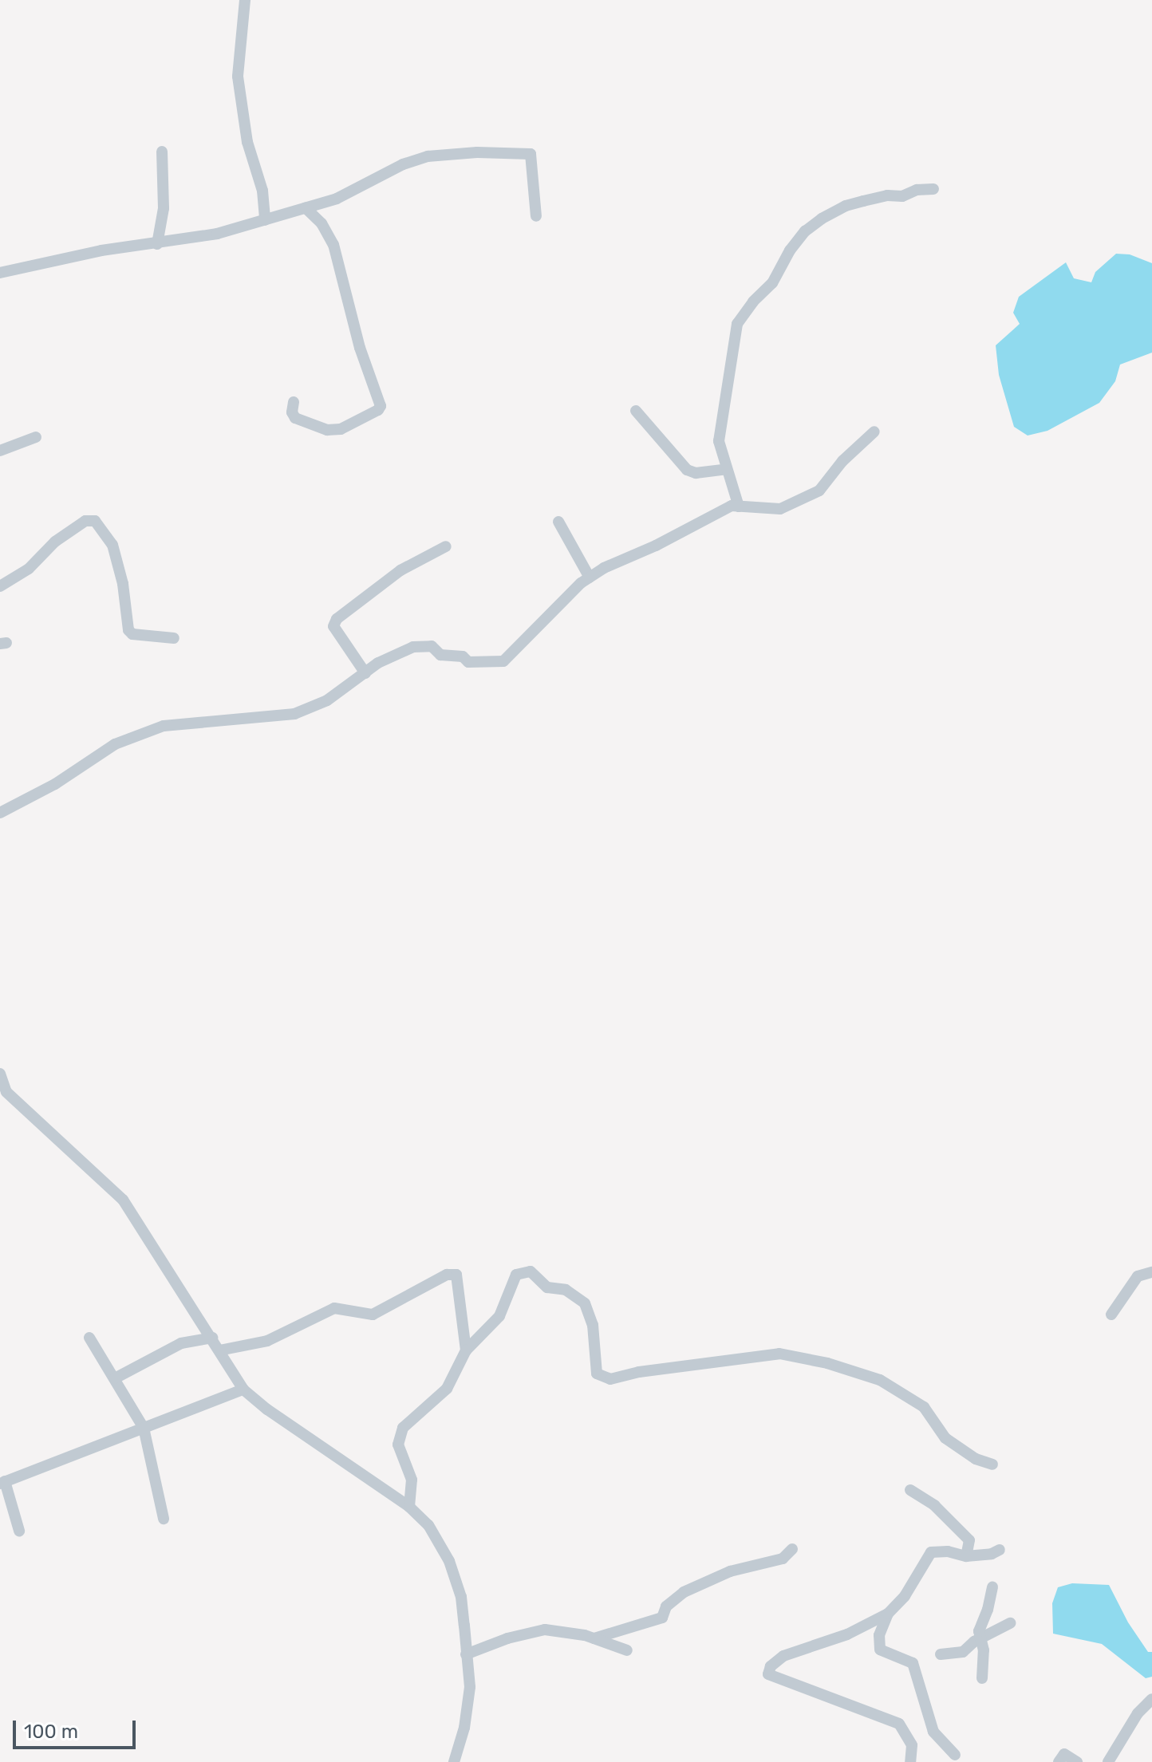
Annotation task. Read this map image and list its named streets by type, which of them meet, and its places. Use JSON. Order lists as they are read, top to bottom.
{
  "scale_bar": "100 m"
}
